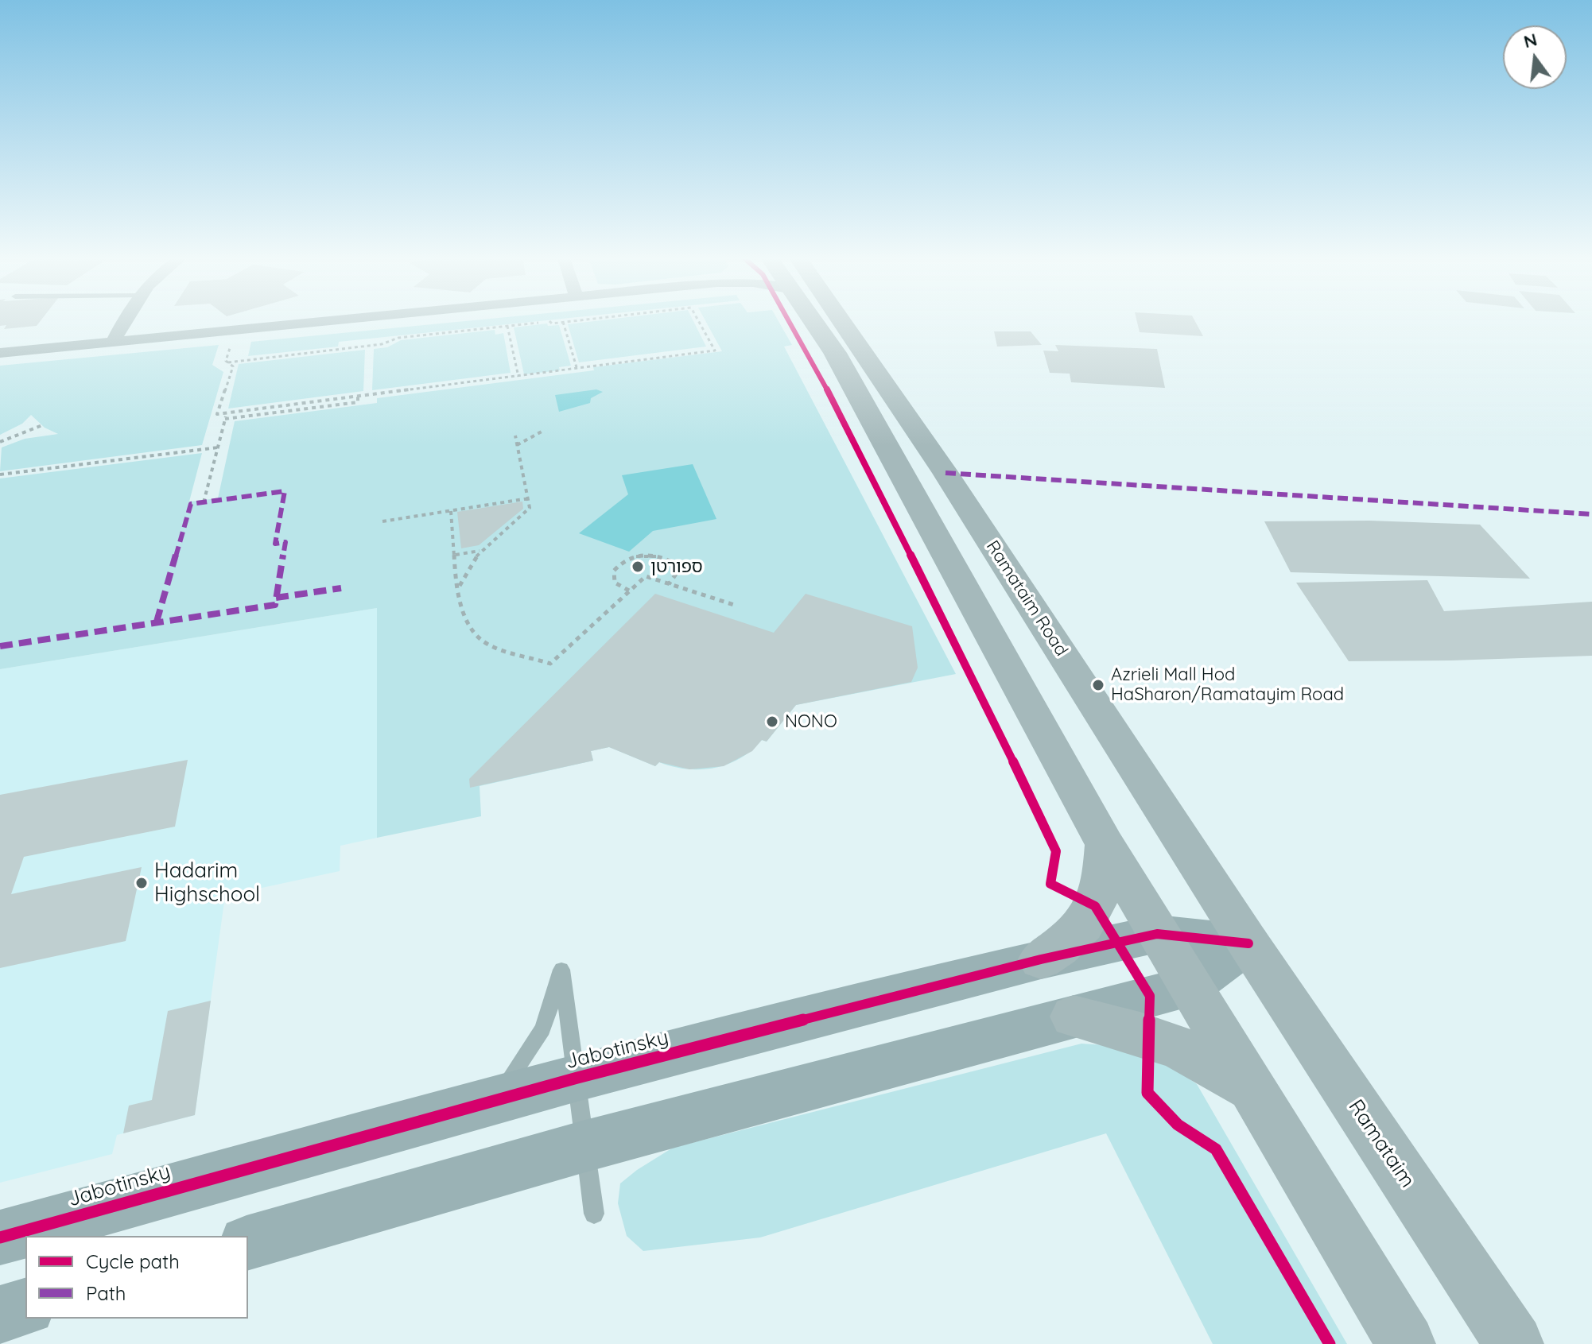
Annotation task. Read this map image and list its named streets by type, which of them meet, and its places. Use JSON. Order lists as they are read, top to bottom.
{
  "streets": {
    "main road": ["Ramataim Road", "Ramataim"],
    "street": ["Jabotinsky"]
  },
  "crossings": [
    ["Ramataim Road", "Jabotinsky"],
    ["Ramataim Road", "Ramataim"],
    ["Jabotinsky", "Ramataim"]
  ],
  "places": [
    "ספורטן",
    "Azrieli Mall Hod HaSharon/Ramatayim Road",
    "NONO",
    "Hadarim Highschool"
  ],
  "legend": ["Cycle path", "Path"],
  "north": "top"
}
